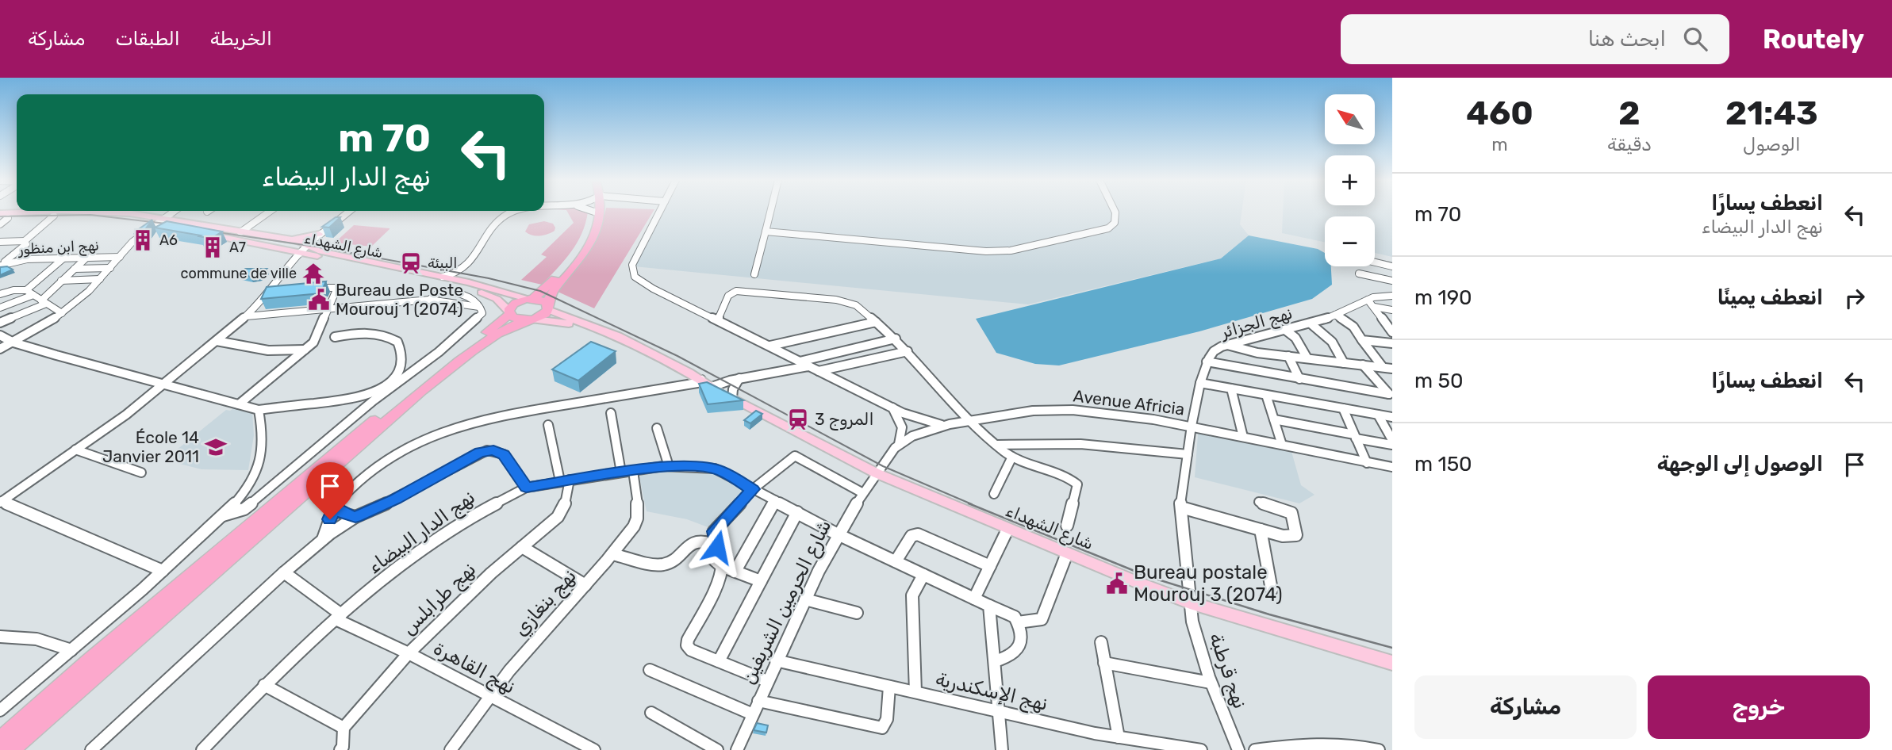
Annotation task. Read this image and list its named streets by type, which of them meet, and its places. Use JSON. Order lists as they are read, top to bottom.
{
  "streets": {
    "main road": ["شارع الشهداء"],
    "street": [
      "نهج ابن منظور",
      "نهج الجزائر",
      "Avenue Africia",
      "نهج الدار البيضاء",
      "نهج طرابلس",
      "شارع الحرمين الشريفين",
      "نهج بنغازي",
      "نهج القاهرة",
      "نهج قرطبة",
      "نهج الإسكندرية"
    ]
  },
  "crossings": [
    ["شارع الشهداء", "شارع الحرمين الشريفين"],
    ["شارع الشهداء", "نهج قرطبة"],
    ["نهج الدار البيضاء", "نهج طرابلس"],
    ["نهج الدار البيضاء", "شارع الحرمين الشريفين"],
    ["نهج الدار البيضاء", "نهج بنغازي"],
    ["نهج الدار البيضاء", "نهج القاهرة"],
    ["نهج طرابلس", "نهج القاهرة"],
    ["شارع الحرمين الشريفين", "نهج الإسكندرية"],
    ["نهج بنغازي", "نهج القاهرة"]
  ],
  "places": {
    "building": ["A6", "A7"],
    "station": ["البيئة", "المروج 3"],
    "temple": ["commune de ville"],
    "public building": ["Bureau de Poste Mourouj 1 (2074)", "Bureau postale Mourouj 3 (2074)"],
    "school or university": ["École 14 Janvier 2011"]
  },
  "north": "top left",
  "page": {
    "header": "Routely",
    "search": "ابحث هنا",
    "nav": ["الخريطة", "الطبقات", "مشاركة"],
    "eta": [
      "21:43",
      "الوصول",
      "2",
      "دقيقة",
      "460",
      "m"
    ],
    "map_buttons": ["+", "−"],
    "turn": ["70 m", "نهج الدار البيضاء"],
    "list": [
      {
        "name": "انعطف يسارًا",
        "note": "نهج الدار البيضاء",
        "value": "70 m"
      },
      {
        "name": "انعطف يمينًا",
        "value": "190 m"
      },
      {
        "name": "انعطف يسارًا",
        "value": "50 m"
      },
      {
        "name": "الوصول إلى الوجهة",
        "value": "150 m"
      }
    ],
    "buttons": ["خروج", "مشاركة"]
  }
}
